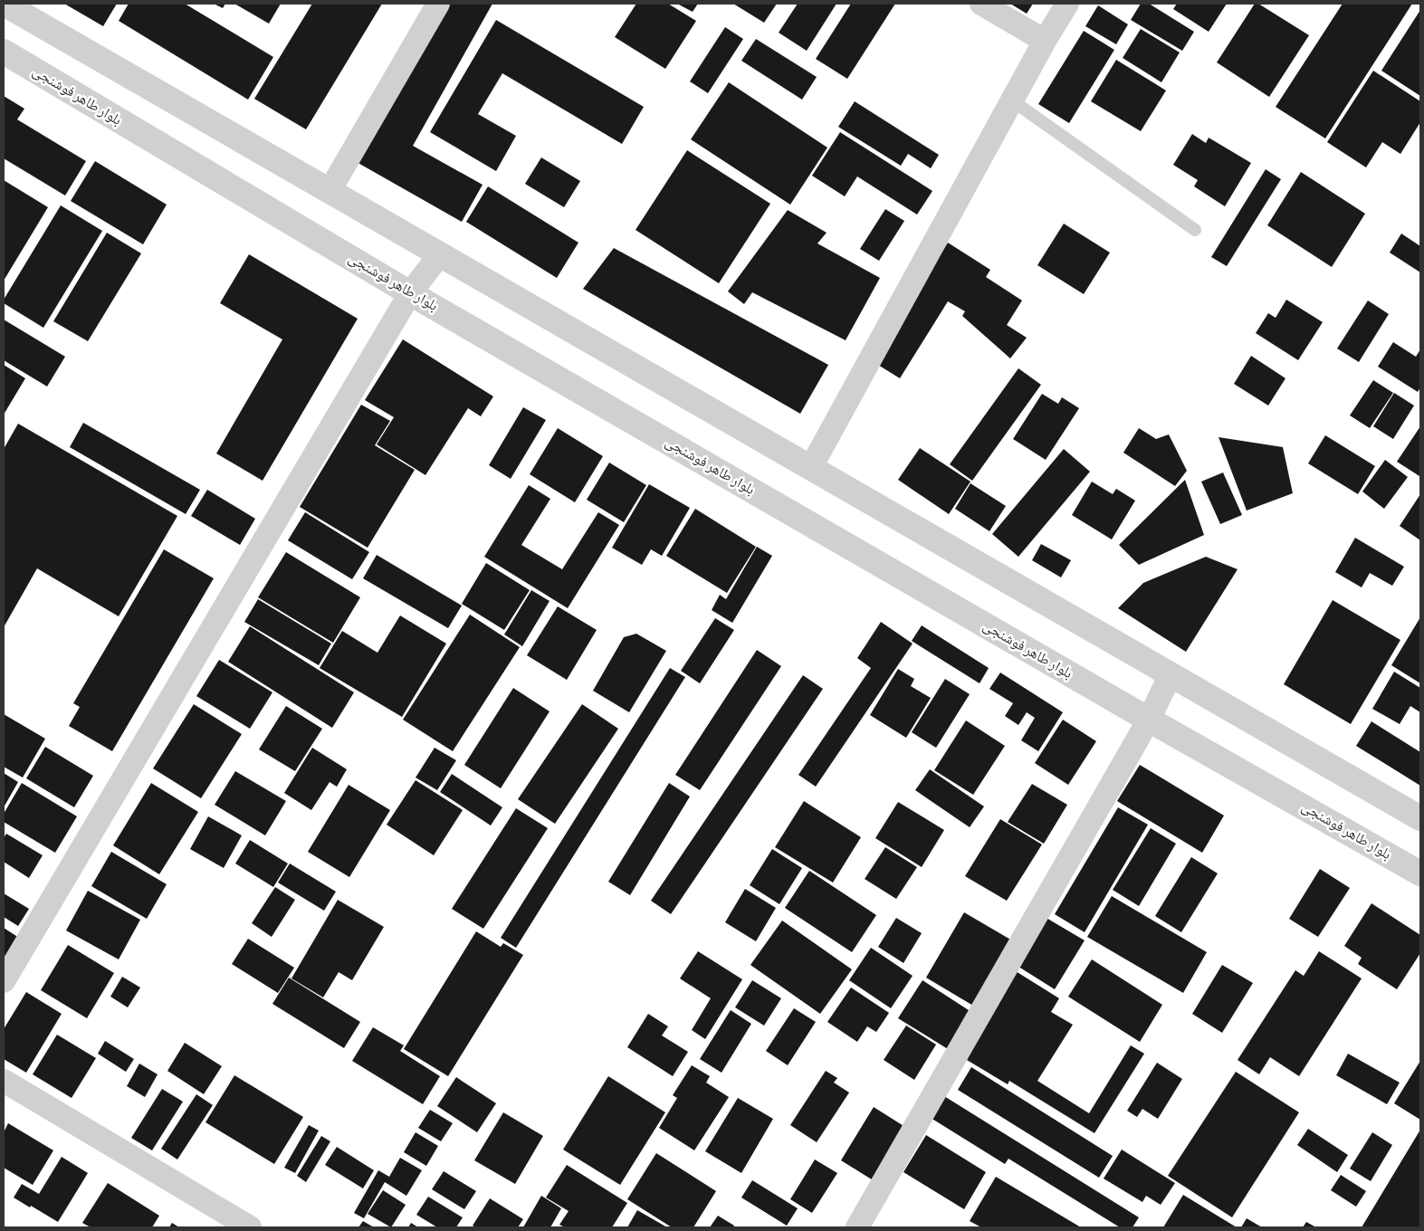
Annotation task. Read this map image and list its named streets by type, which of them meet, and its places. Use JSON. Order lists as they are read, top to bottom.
{
  "streets": {
    "street": ["بلوار طاهر فوشنجی"]
  }
}
